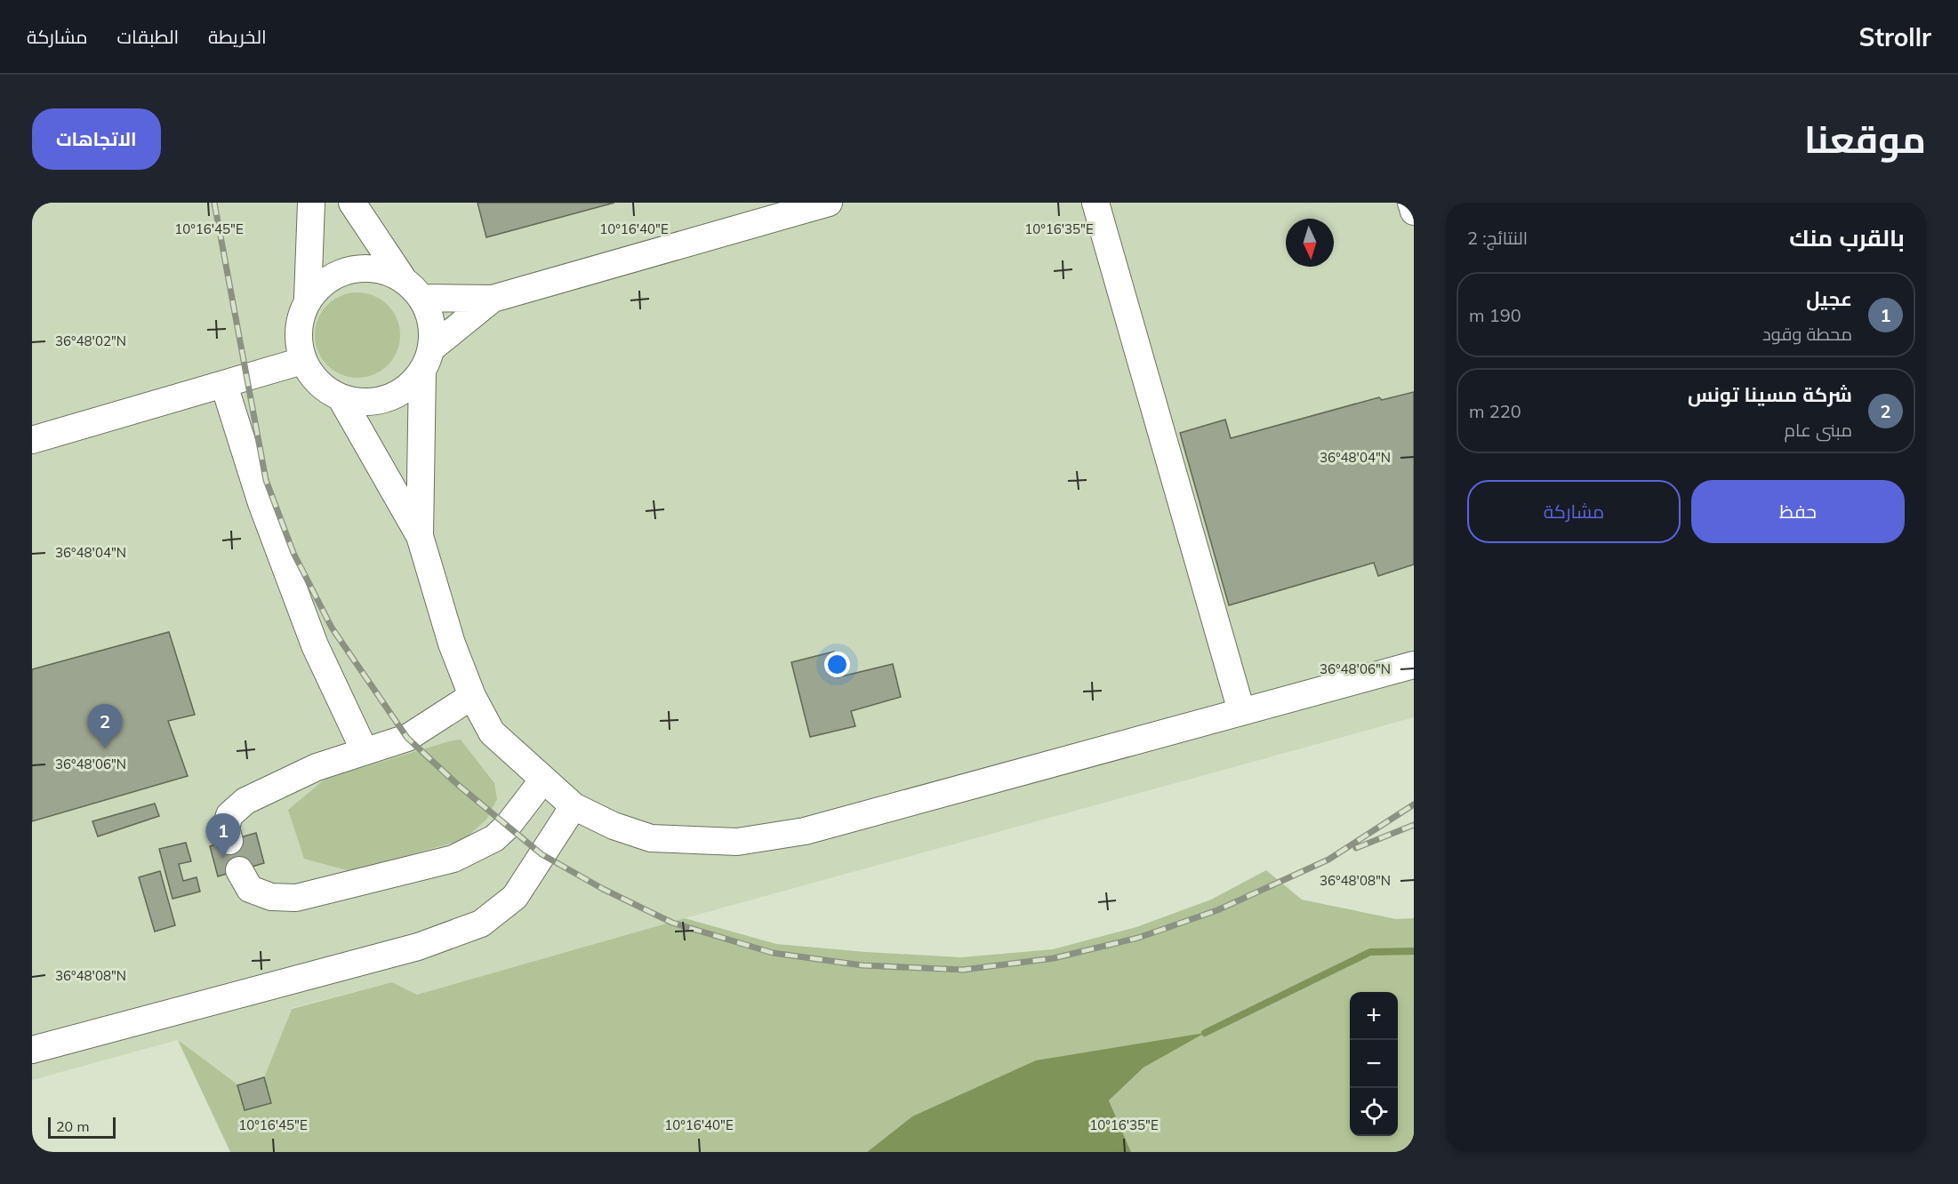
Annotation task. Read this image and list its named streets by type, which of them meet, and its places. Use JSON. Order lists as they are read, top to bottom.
{
  "scale_bar": "20 m",
  "north": "bottom",
  "page": {
    "header": "Strollr",
    "nav": ["الخريطة", "الطبقات", "مشاركة"],
    "title": "موقعنا",
    "buttons": [
      "الاتجاهات",
      ["حفظ", "مشاركة"]
    ],
    "heading": ["بالقرب منك", "النتائج: 2"],
    "list": [
      {
        "mark": "1",
        "name": "عجيل",
        "note": "محطة وقود",
        "value": "190 m"
      },
      {
        "mark": "2",
        "name": "شركة مسينا تونس",
        "note": "مبنى عام",
        "value": "220 m"
      }
    ],
    "pins": ["2", "1"],
    "map_buttons": ["+", "−"],
    "scale": "20 m"
  },
  "coordinates": [
    "10°16'45\"E",
    "10°16'40\"E",
    "10°16'35\"E",
    "36°48'02\"N",
    "36°48'04\"N",
    "36°48'06\"N",
    "36°48'08\"N"
  ]
}
